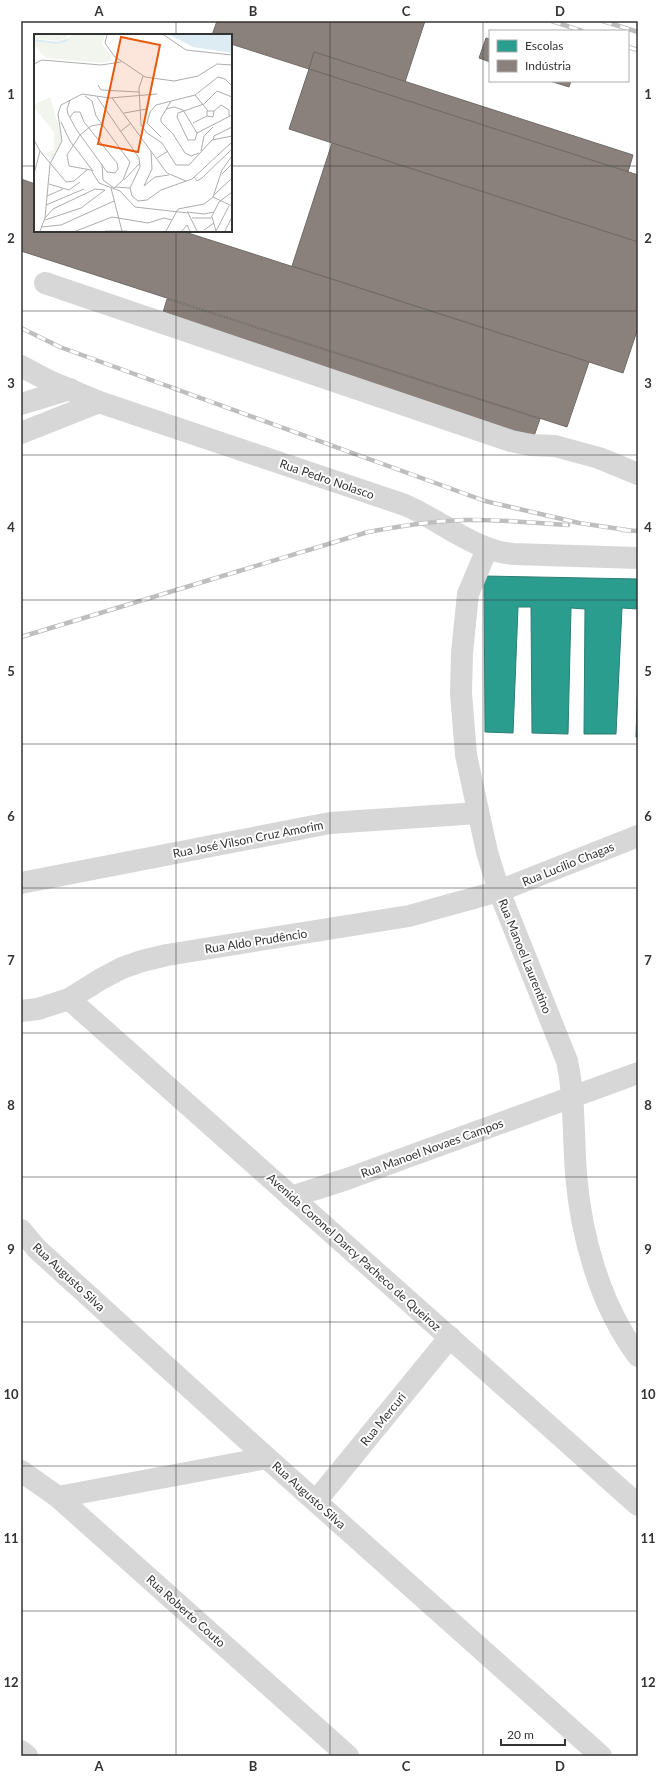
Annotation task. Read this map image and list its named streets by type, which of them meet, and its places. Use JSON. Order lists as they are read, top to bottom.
{
  "streets": {
    "street": [
      "Rua Pedro Nolasco",
      "Rua José Vilson Cruz Amorim",
      "Rua Lucílio Chagas",
      "Rua Aldo Prudêncio",
      "Rua Manoel Laurentino",
      "Rua Manoel Novaes Campos",
      "Avenida Coronel Darcy Pacheco de Queiroz",
      "Rua Augusto Silva",
      "Rua Mercuri",
      "Rua Roberto Couto"
    ]
  },
  "crossings": [
    ["Rua Pedro Nolasco", "Rua Manoel Laurentino"],
    ["Rua José Vilson Cruz Amorim", "Rua Manoel Laurentino"],
    ["Rua Lucílio Chagas", "Rua Aldo Prudêncio"],
    ["Rua Lucílio Chagas", "Rua Manoel Laurentino"],
    ["Rua Aldo Prudêncio", "Rua Manoel Laurentino"],
    ["Rua Aldo Prudêncio", "Avenida Coronel Darcy Pacheco de Queiroz"],
    ["Rua Manoel Laurentino", "Rua Manoel Novaes Campos"],
    ["Rua Manoel Novaes Campos", "Avenida Coronel Darcy Pacheco de Queiroz"],
    ["Avenida Coronel Darcy Pacheco de Queiroz", "Rua Mercuri"],
    ["Rua Augusto Silva", "Rua Mercuri"]
  ],
  "legend": ["Escolas", "Indústria"],
  "scale_bar": "20 m",
  "grid": {
    "columns": [
      "A",
      "B",
      "C",
      "D"
    ],
    "rows": [
      "1",
      "2",
      "3",
      "4",
      "5",
      "6",
      "7",
      "8",
      "9",
      "10",
      "11",
      "12"
    ]
  }
}
